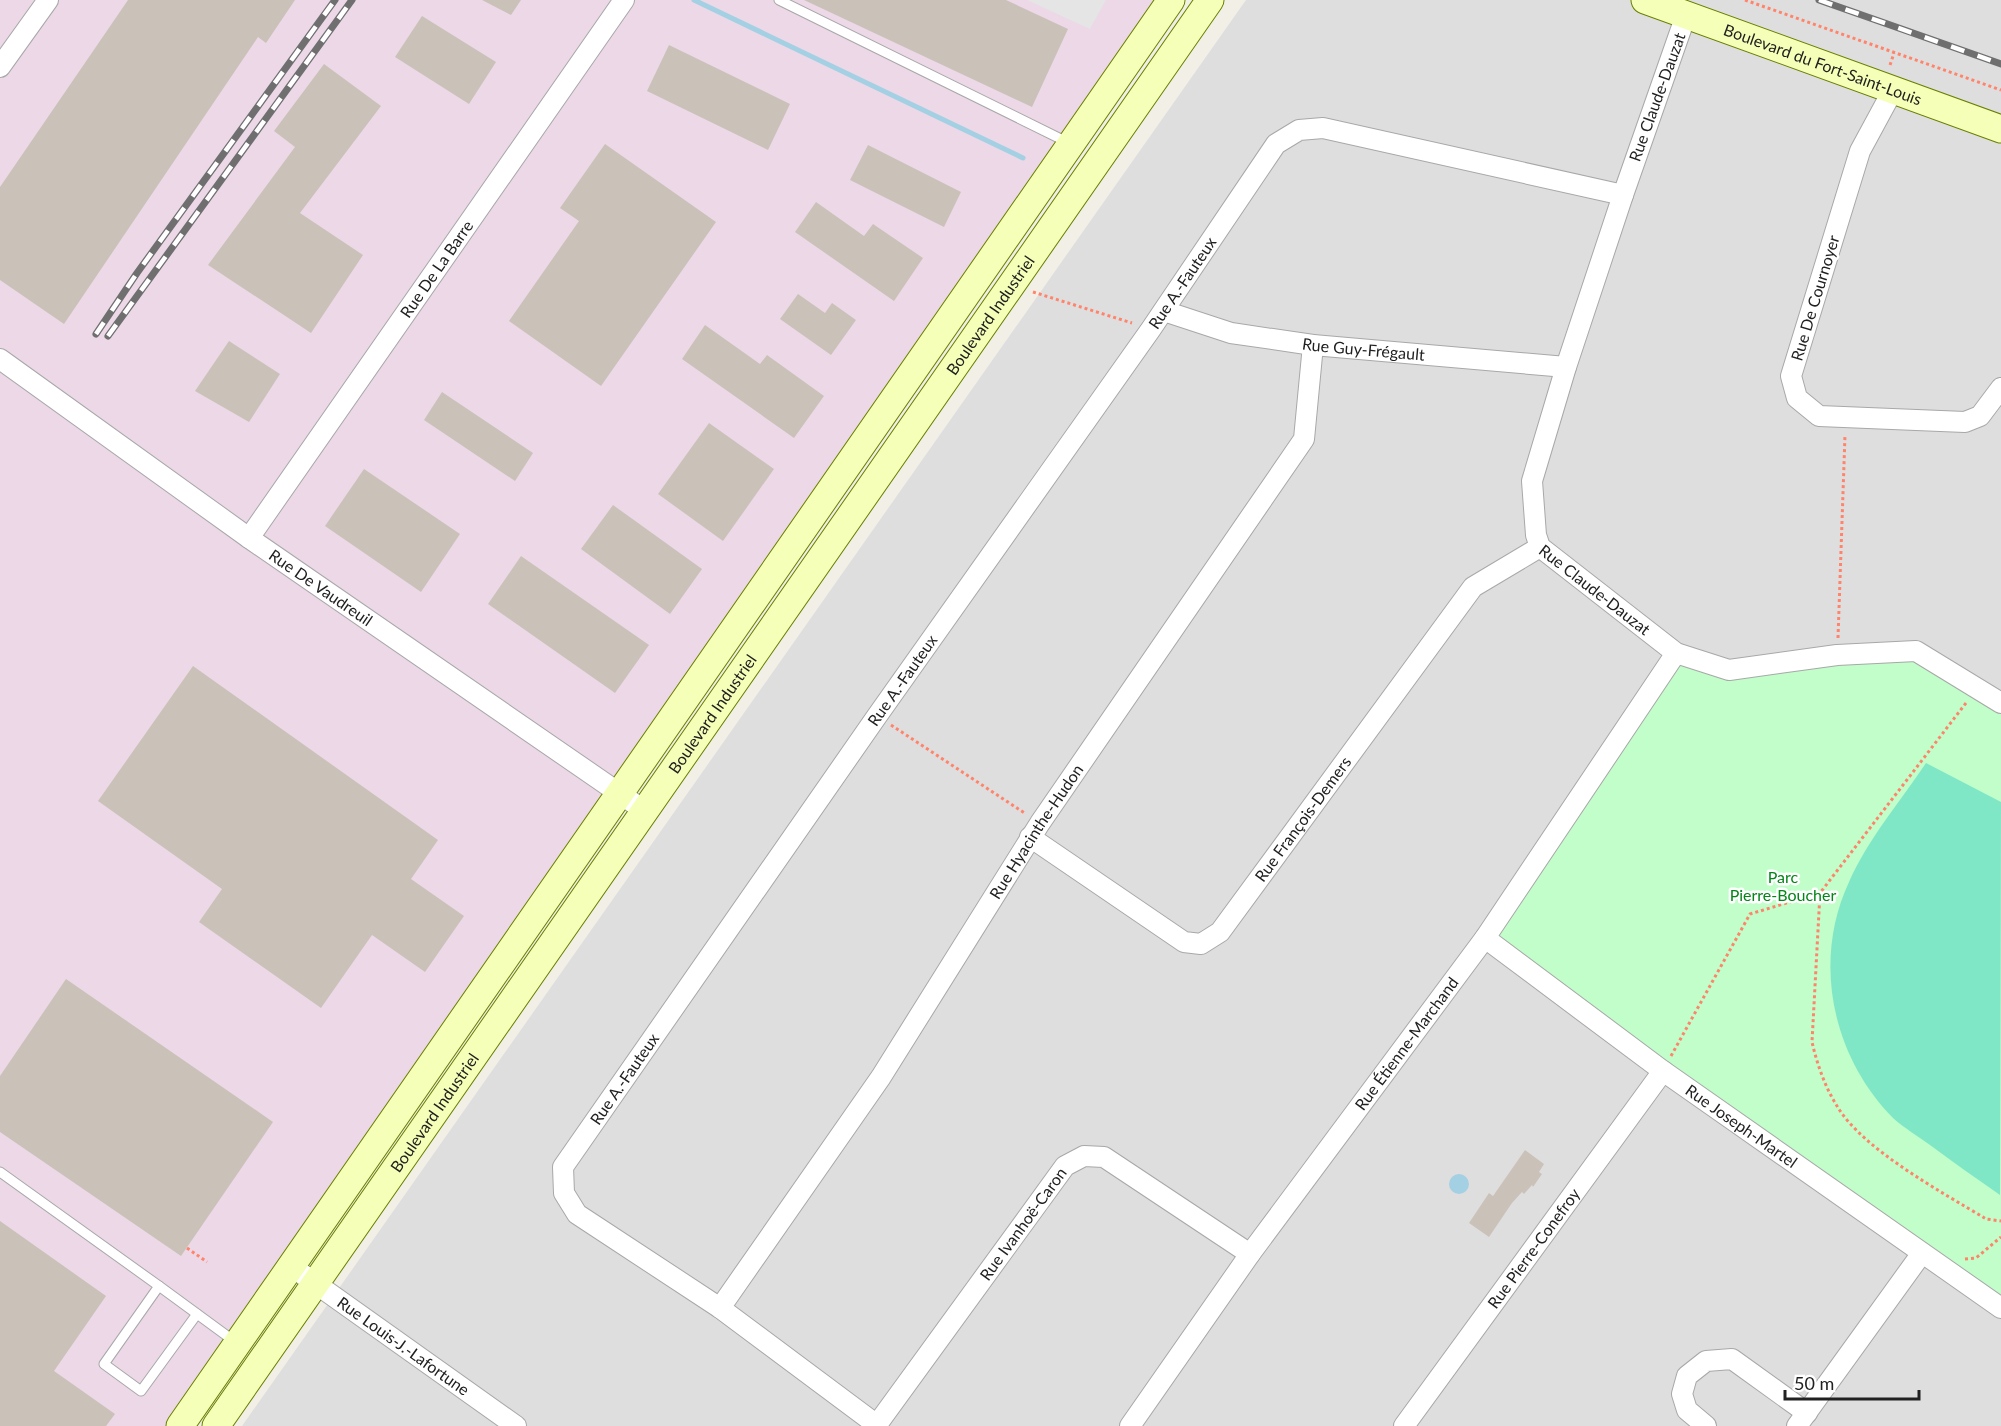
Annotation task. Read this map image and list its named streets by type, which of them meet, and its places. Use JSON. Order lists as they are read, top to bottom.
{
  "streets": {
    "street": [
      "Boulevard du Fort-Saint-Louis",
      "Rue Claude-Dauzat",
      "Rue De La Barre",
      "Rue A.-Fauteux",
      "Rue De Cournoyer",
      "Boulevard Industriel",
      "Rue Guy-Frégault",
      "Rue De Vaudreuil",
      "Rue François-Demers",
      "Rue Hyacinthe-Hudon",
      "Rue Étienne-Marchand",
      "Rue Joseph-Martel",
      "Rue Ivanhoë-Caron",
      "Rue Pierre-Conefroy",
      "Rue Louis-J.-Lafortune"
    ]
  },
  "crossings": [
    ["Boulevard du Fort-Saint-Louis", "Rue Claude-Dauzat"],
    ["Boulevard du Fort-Saint-Louis", "Rue De Cournoyer"],
    ["Rue Claude-Dauzat", "Rue A.-Fauteux"],
    ["Rue Claude-Dauzat", "Rue Guy-Frégault"],
    ["Rue Claude-Dauzat", "Rue François-Demers"],
    ["Rue Claude-Dauzat", "Rue Étienne-Marchand"],
    ["Rue De La Barre", "Rue De Vaudreuil"],
    ["Rue A.-Fauteux", "Rue Guy-Frégault"],
    ["Rue A.-Fauteux", "Rue Hyacinthe-Hudon"],
    ["Rue A.-Fauteux", "Rue Ivanhoë-Caron"],
    ["Boulevard Industriel", "Rue De Vaudreuil"],
    ["Boulevard Industriel", "Rue Louis-J.-Lafortune"],
    ["Rue Guy-Frégault", "Rue Hyacinthe-Hudon"],
    ["Rue François-Demers", "Rue Hyacinthe-Hudon"],
    ["Rue Étienne-Marchand", "Rue Joseph-Martel"],
    ["Rue Étienne-Marchand", "Rue Ivanhoë-Caron"],
    ["Rue Joseph-Martel", "Rue Pierre-Conefroy"]
  ],
  "parks": ["Parc Pierre-Boucher"],
  "scale_bar": "50 m"
}
